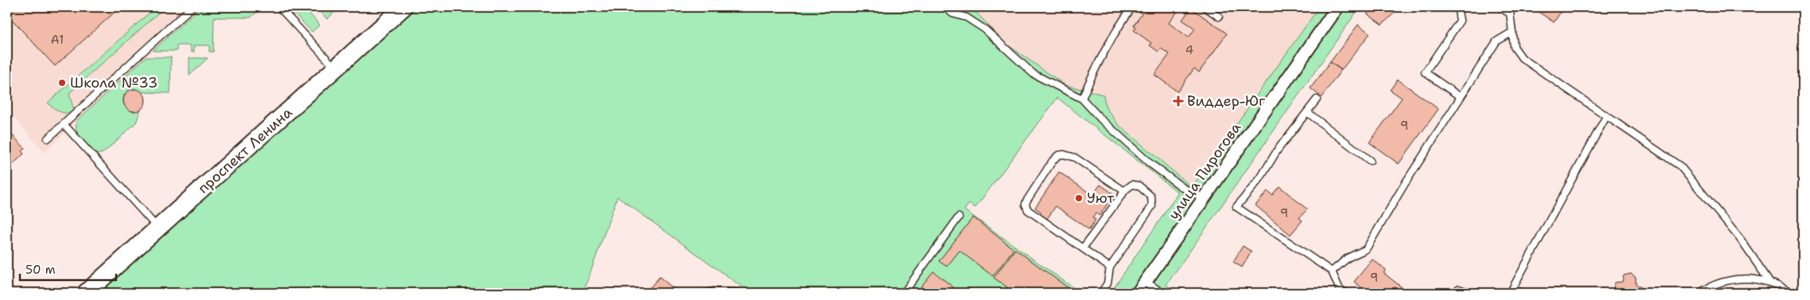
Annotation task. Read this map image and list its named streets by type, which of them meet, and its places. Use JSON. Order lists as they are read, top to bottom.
{
  "streets": {
    "main road": ["проспект Ленина"],
    "street": ["улица Пирогова"]
  },
  "places": {
    "other": ["Школа №33", "Уют"],
    "health": ["Виддер-Юг"]
  },
  "house_numbers": [
    "А1",
    "4",
    "9",
    "9",
    "9"
  ],
  "scale_bar": "50 m"
}
